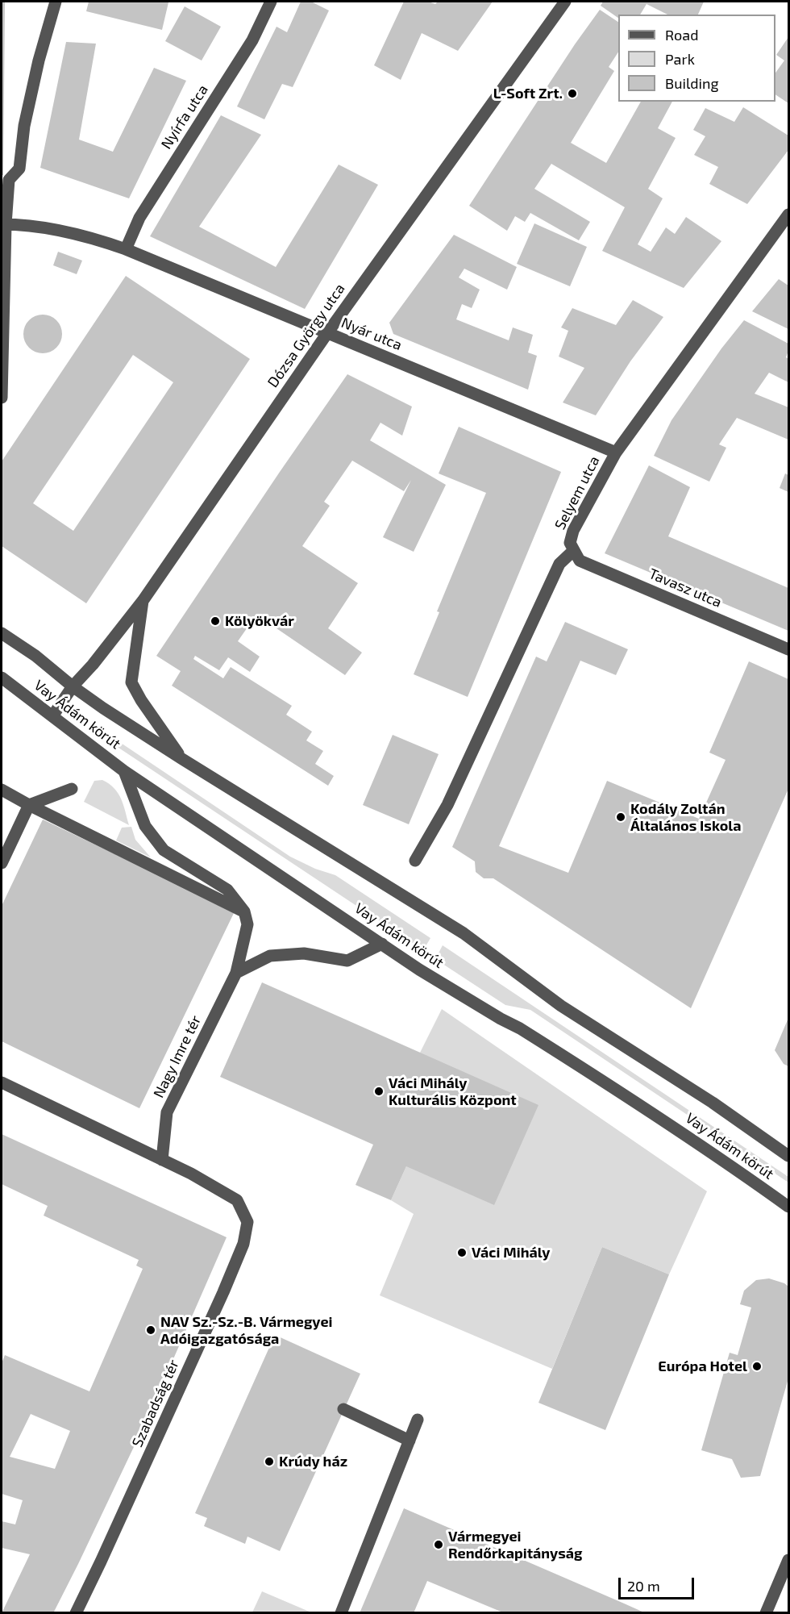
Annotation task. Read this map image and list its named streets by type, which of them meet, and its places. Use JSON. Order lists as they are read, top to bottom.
{
  "streets": {
    "street": [
      "Nyírfa utca",
      "Nyár utca",
      "Dózsa György utca",
      "Selyem utca",
      "Tavasz utca",
      "Vay Ádám körút",
      "Nagy Imre tér",
      "Szabadság tér"
    ]
  },
  "crossings": [
    ["Nyírfa utca", "Nyár utca"],
    ["Nyár utca", "Dózsa György utca"],
    ["Nyár utca", "Selyem utca"],
    ["Dózsa György utca", "Vay Ádám körút"],
    ["Selyem utca", "Tavasz utca"],
    ["Nagy Imre tér", "Szabadság tér"]
  ],
  "places": [
    "L-Soft Zrt.",
    "Kölyökvár",
    "Kodály Zoltán Általános Iskola",
    "Váci Mihály Kulturális Központ",
    "Váci Mihály",
    "NAV Sz.-Sz.-B. Vármegyei Adóigazgatósága",
    "Európa Hotel",
    "Krúdy ház",
    "Vármegyei Rendőrkapitányság"
  ],
  "legend": ["Road", "Park", "Building"],
  "scale_bar": "20 m"
}
